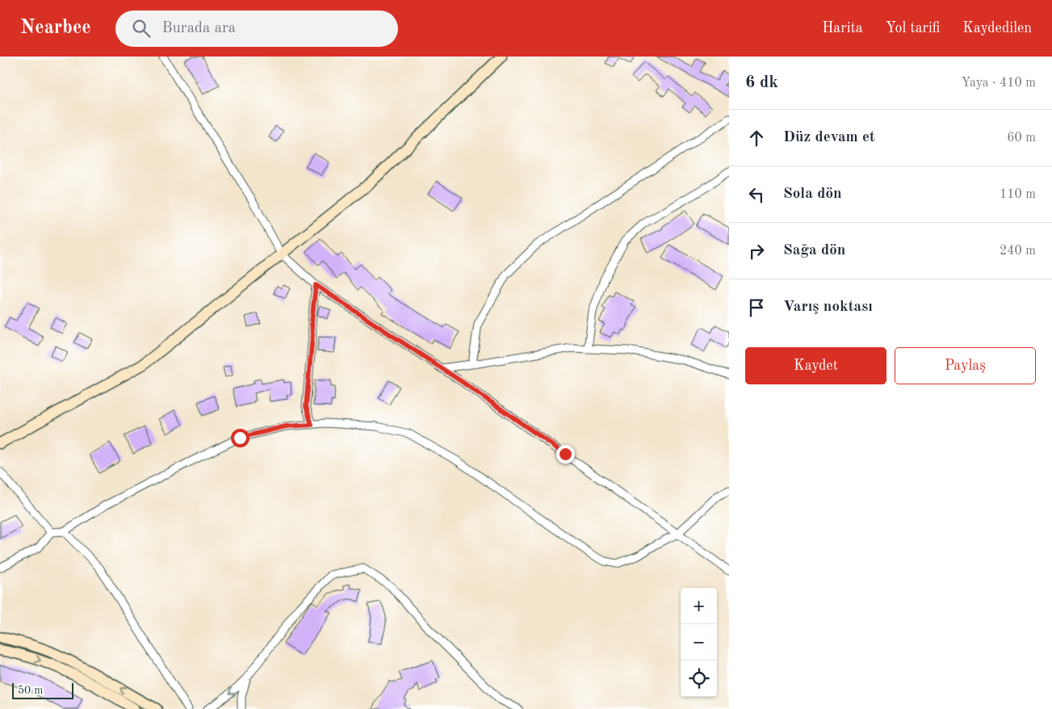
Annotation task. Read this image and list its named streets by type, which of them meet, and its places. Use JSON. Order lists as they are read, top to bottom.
{
  "scale_bar": "50 m",
  "page": {
    "header": "Nearbee",
    "search": "Burada ara",
    "nav": ["Harita", "Yol tarifi", "Kaydedilen"],
    "heading": ["6 dk", "Yaya · 410 m"],
    "list": [
      ["Düz devam et", "60 m"],
      ["Sola dön", "110 m"],
      ["Sağa dön", "240 m"],
      "Varış noktası"
    ],
    "buttons": ["Kaydet", "Paylaş"],
    "map_buttons": ["+", "−"],
    "scale": "50 m"
  }
}
